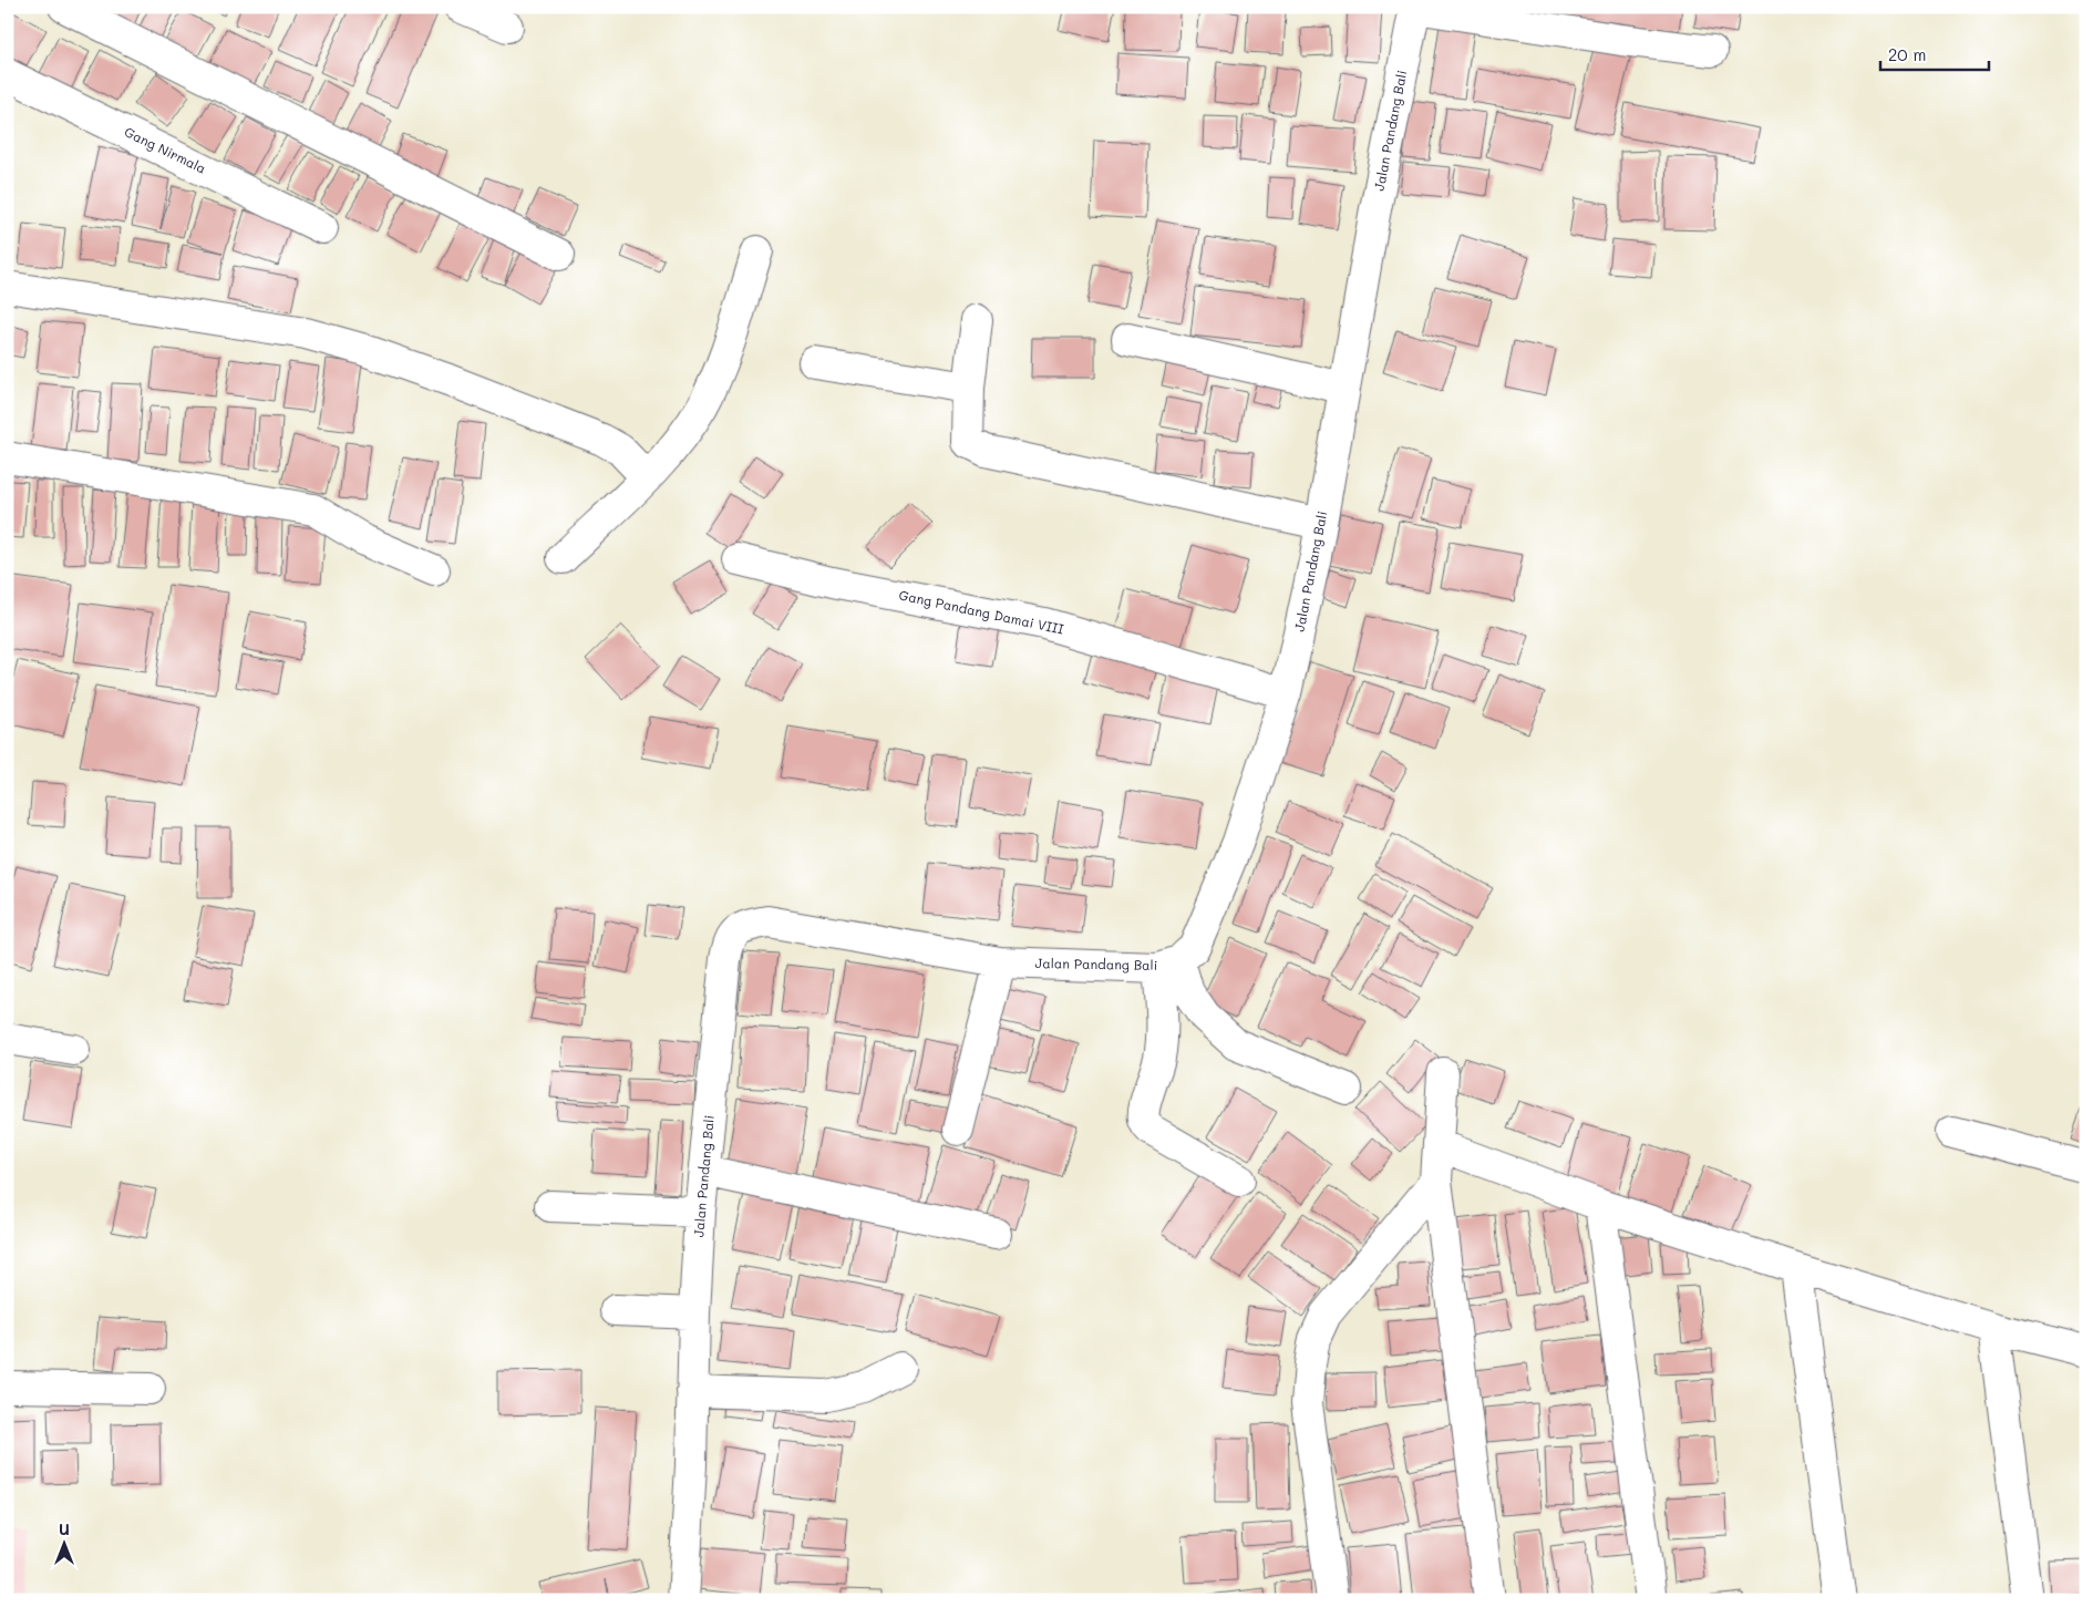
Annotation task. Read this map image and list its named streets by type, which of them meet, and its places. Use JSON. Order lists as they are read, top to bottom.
{
  "streets": {
    "street": ["Jalan Pandang Bali", "Gang Nirmala", "Gang Pandang Damai VIII"]
  },
  "crossings": [
    ["Jalan Pandang Bali", "Gang Pandang Damai VIII"]
  ],
  "scale_bar": "20 m",
  "north": "top"
}
